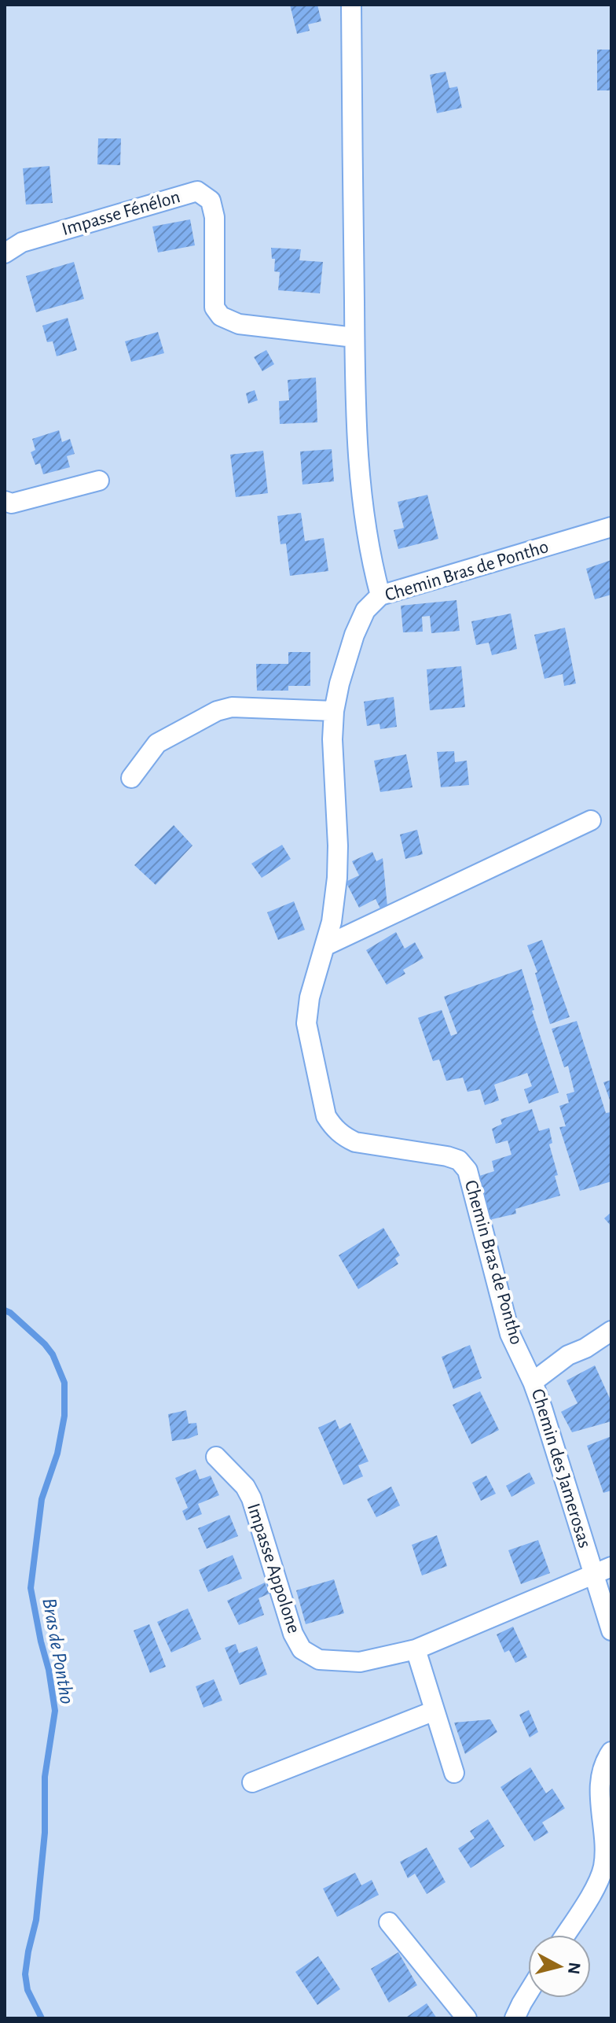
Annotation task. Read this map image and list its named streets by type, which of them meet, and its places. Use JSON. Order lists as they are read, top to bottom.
{
  "streets": {
    "street": [
      "Impasse Fénélon",
      "Chemin Bras de Pontho",
      "Chemin des Jamerosas",
      "Impasse Appolone"
    ]
  },
  "crossings": [
    ["Chemin Bras de Pontho", "Chemin des Jamerosas"],
    ["Chemin des Jamerosas", "Impasse Appolone"]
  ],
  "water": ["Bras de Pontho"],
  "north": "right"
}
